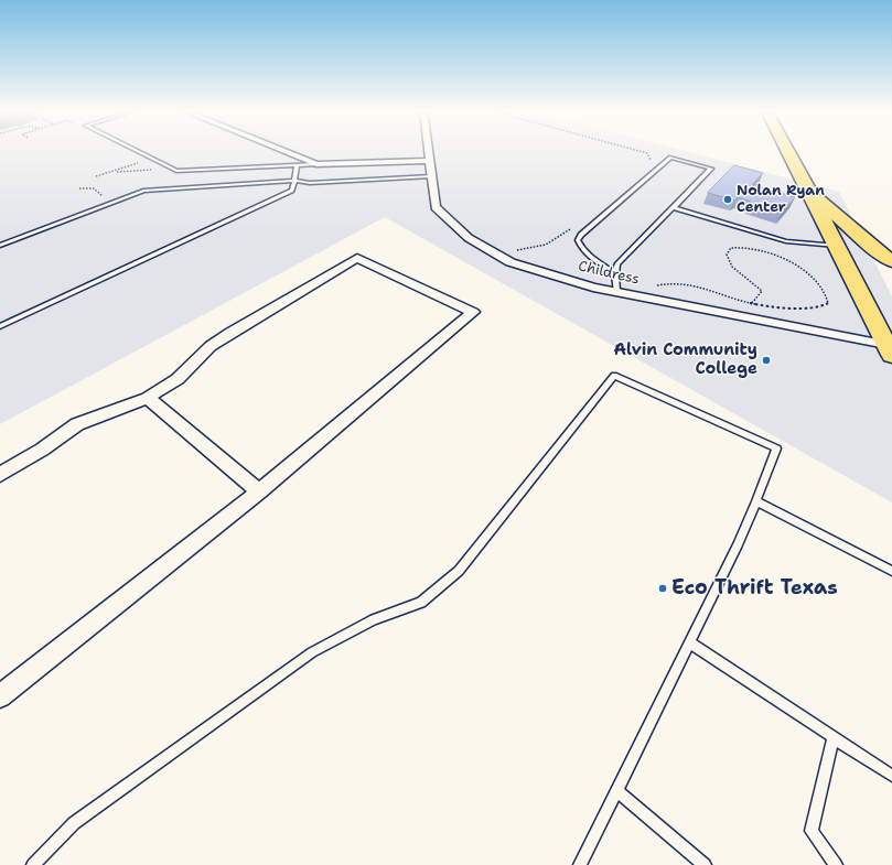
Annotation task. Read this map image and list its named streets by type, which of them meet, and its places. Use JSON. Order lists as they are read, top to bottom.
{
  "streets": {
    "street": ["Childress"]
  },
  "places": ["Nolan Ryan Center", "Alvin Community College", "Eco Thrift Texas"]
}
